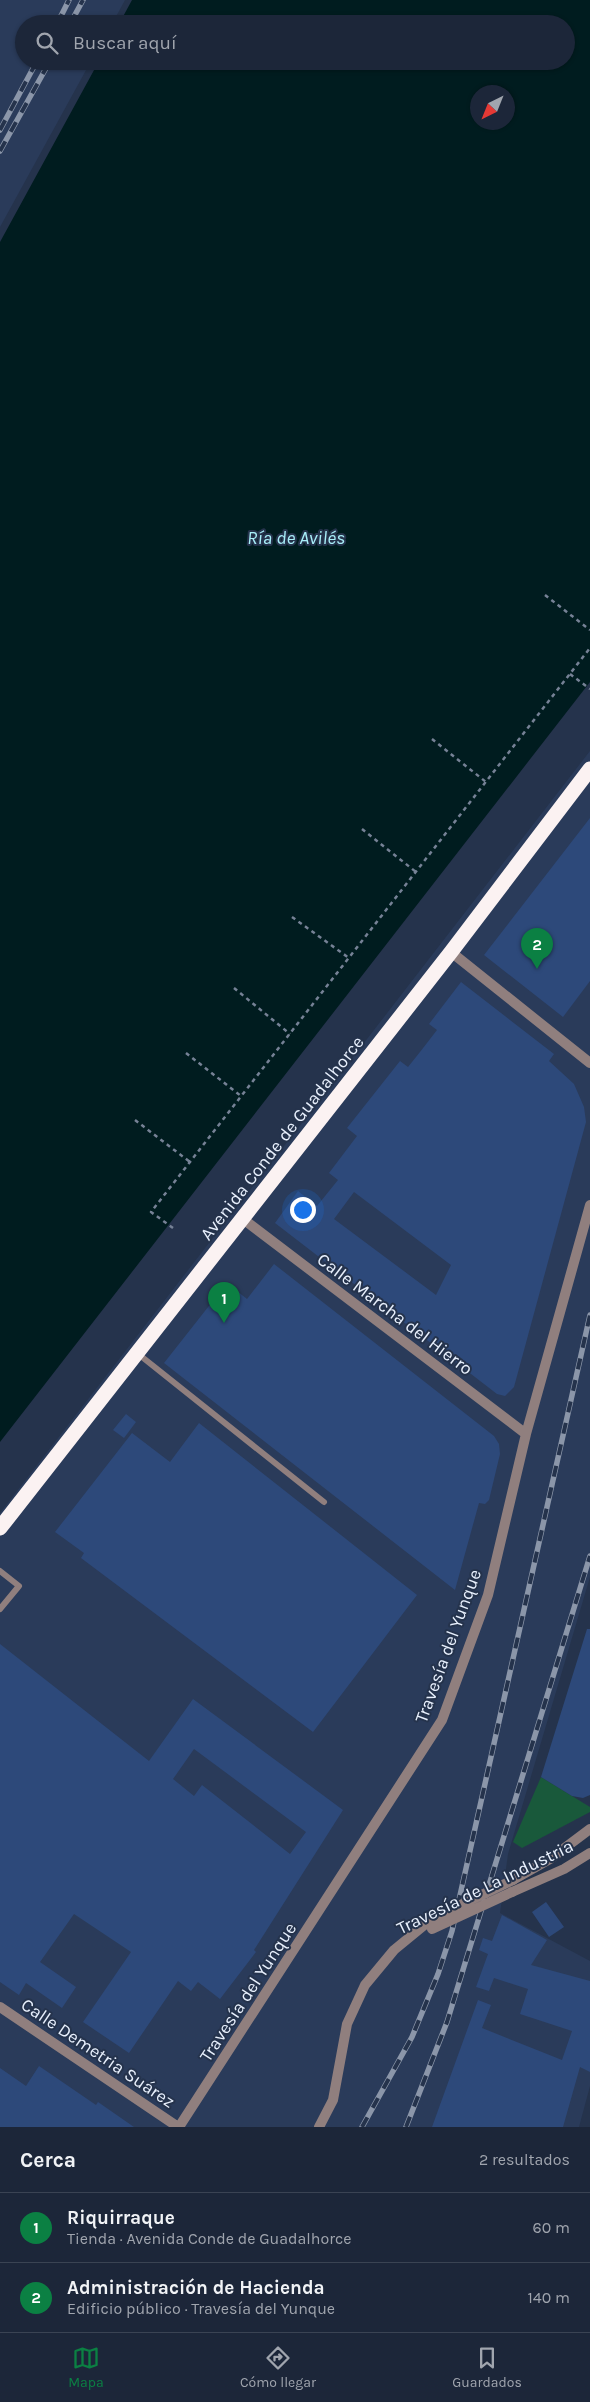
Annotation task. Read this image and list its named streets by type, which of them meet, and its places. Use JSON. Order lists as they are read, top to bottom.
{
  "streets": {
    "highway": ["Avenida Conde de Guadalhorce"],
    "street": [
      "Calle Marcha del Hierro",
      "Travesía del Yunque",
      "Travesía de La Industria",
      "Calle Demetria Suárez"
    ]
  },
  "crossings": [
    ["Avenida Conde de Guadalhorce", "Calle Marcha del Hierro"],
    ["Calle Marcha del Hierro", "Travesía del Yunque"],
    ["Travesía del Yunque", "Calle Demetria Suárez"]
  ],
  "water": ["Ría de Avilés"],
  "north": "bottom left",
  "page": {
    "search": "Buscar aquí",
    "pins": ["2", "1"],
    "heading": ["Cerca", "2 resultados"],
    "list": [
      {
        "mark": "1",
        "name": "Riquirraque",
        "note": "Tienda · Avenida Conde de Guadalhorce",
        "value": "60 m"
      },
      {
        "mark": "2",
        "name": "Administración de Hacienda",
        "note": "Edificio público · Travesía del Yunque",
        "value": "140 m"
      }
    ],
    "nav": ["Mapa", "Cómo llegar", "Guardados"]
  }
}
